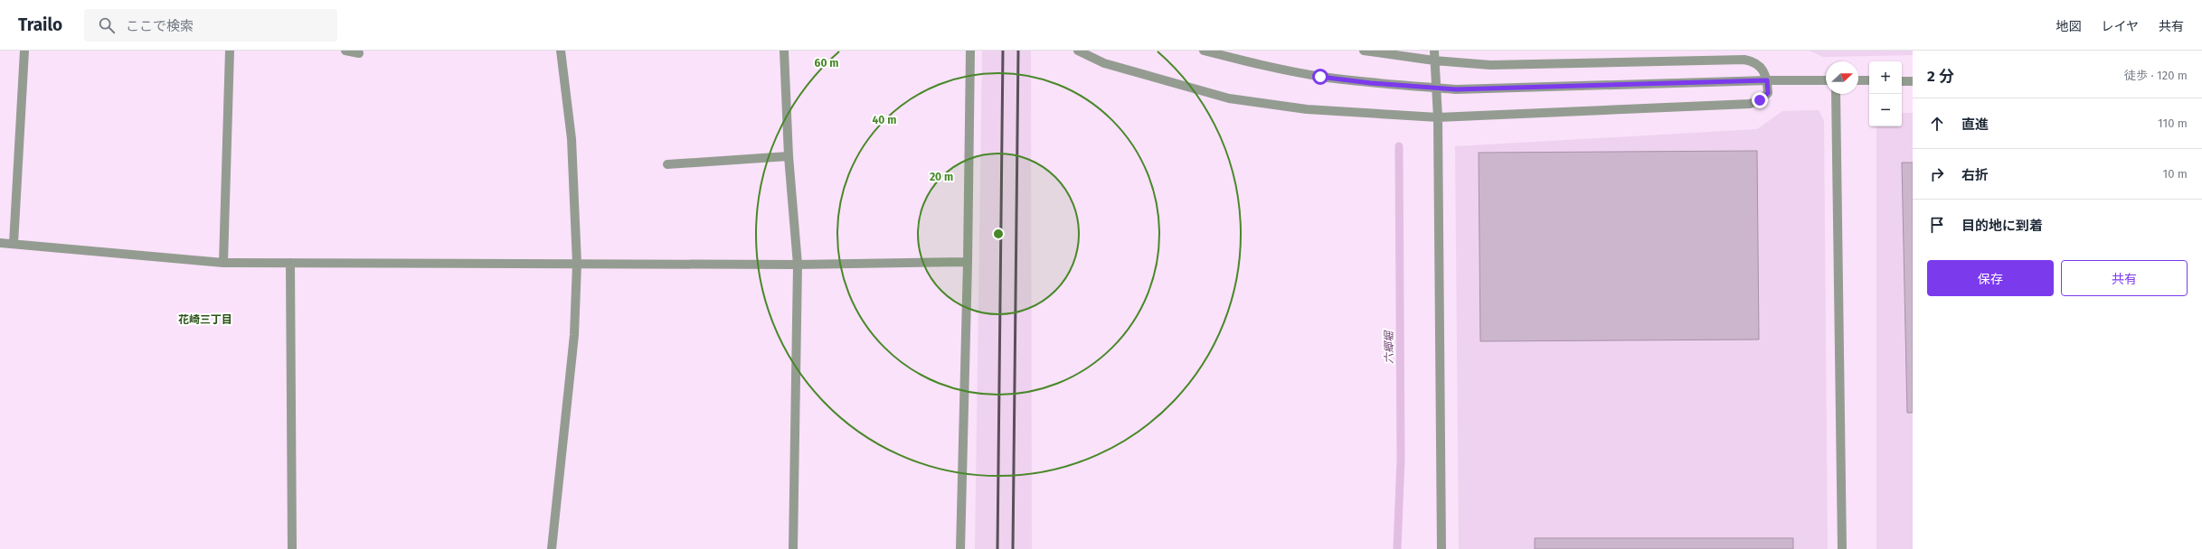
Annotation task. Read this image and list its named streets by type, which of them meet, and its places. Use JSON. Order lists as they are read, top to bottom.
{
  "districts": ["花崎三丁目"],
  "water": ["六郷堀"],
  "north": "right",
  "page": {
    "header": "Trailo",
    "search": "ここで検索",
    "nav": ["地図", "レイヤ", "共有"],
    "heading": ["2 分", "徒歩 · 120 m"],
    "map_buttons": ["+", "−"],
    "list": [
      ["直進", "110 m"],
      ["右折", "10 m"],
      "目的地に到着"
    ],
    "buttons": ["保存", "共有"]
  },
  "rings": ["60 m", "40 m", "20 m"]
}
